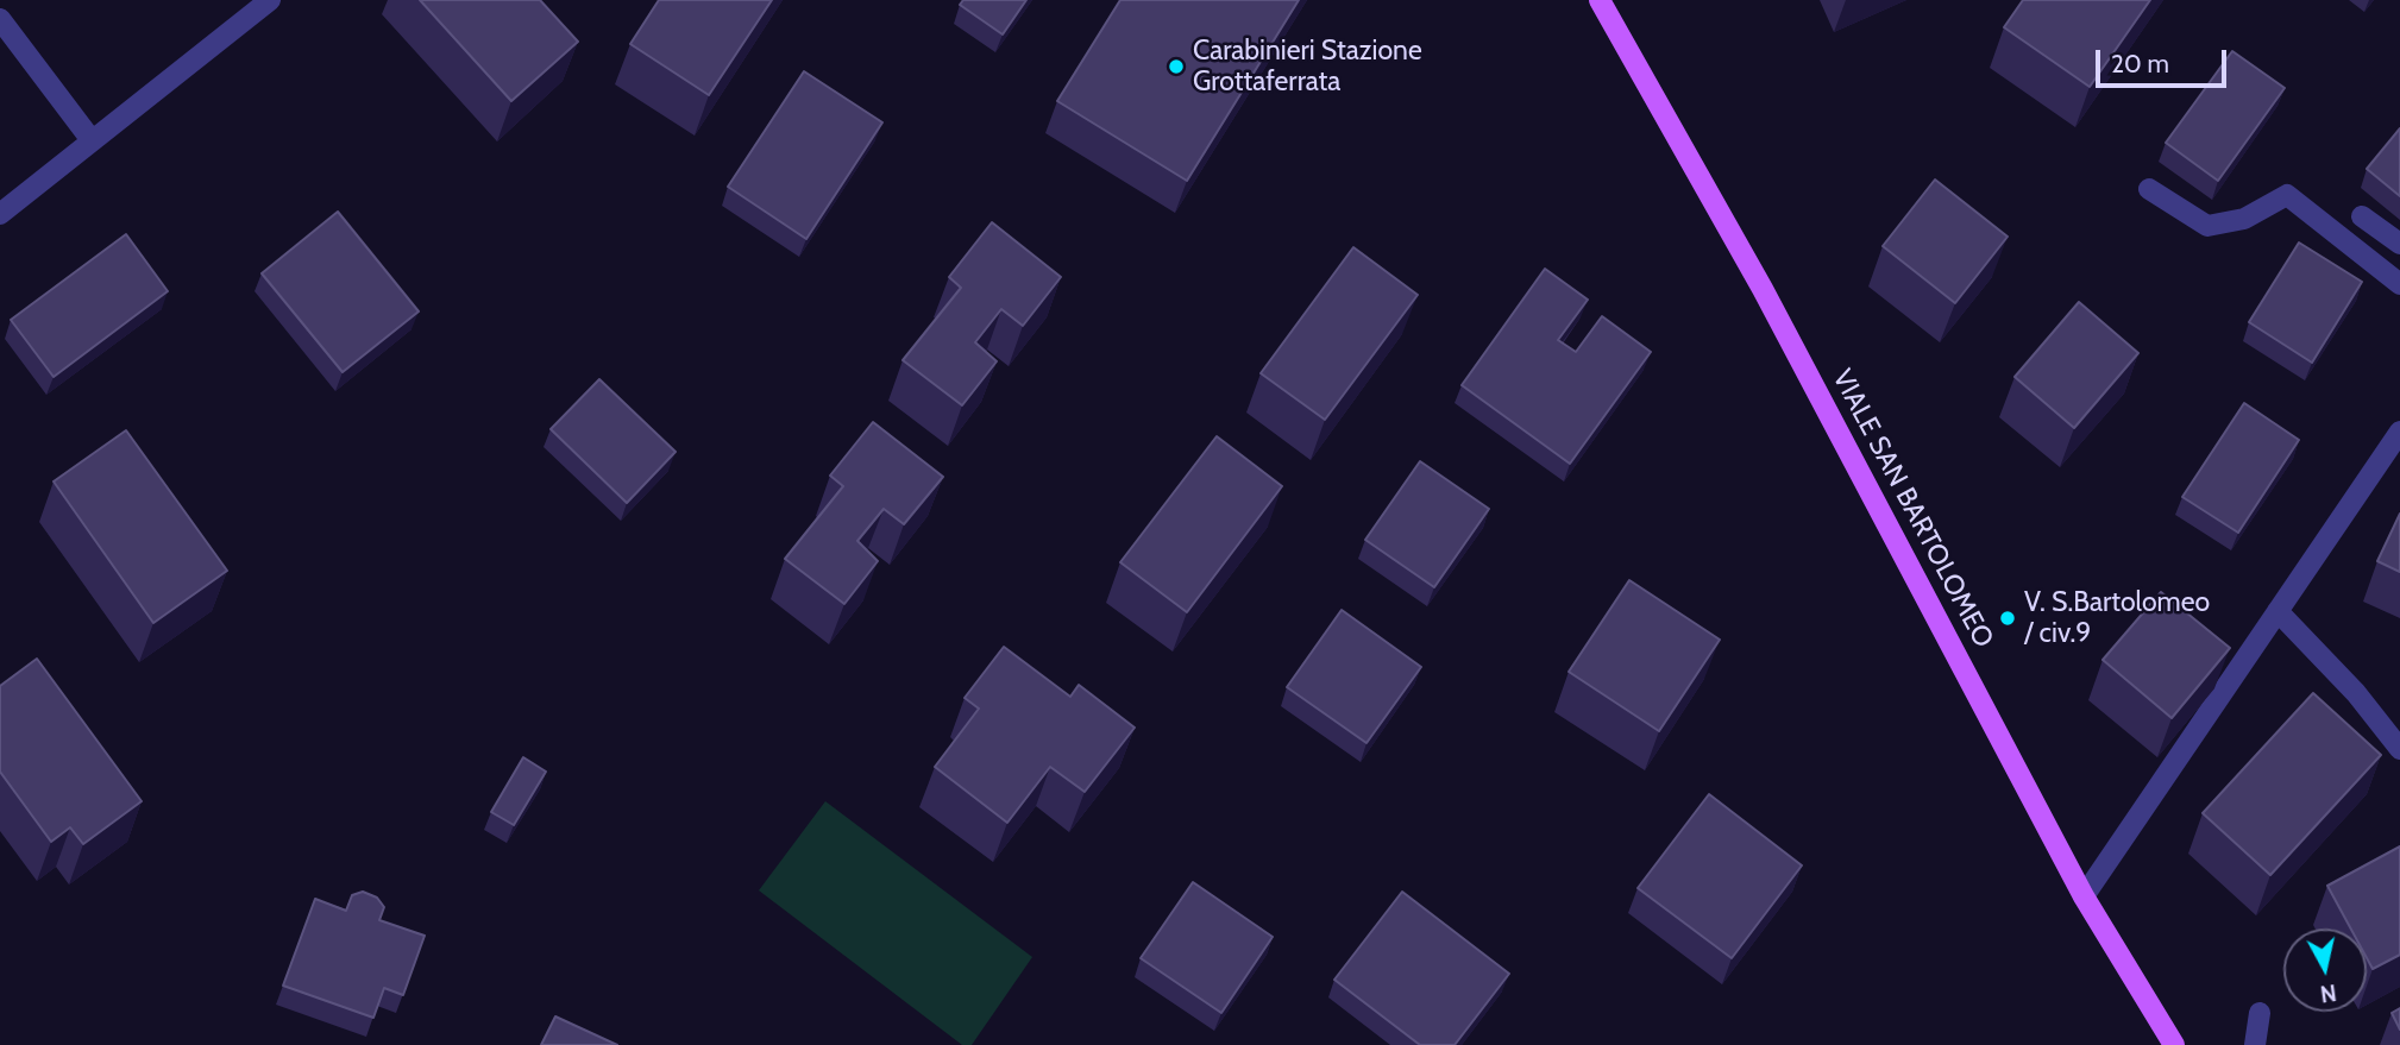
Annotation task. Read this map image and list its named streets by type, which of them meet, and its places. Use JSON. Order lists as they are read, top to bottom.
{
  "streets": {
    "main road": ["VIALE SAN BARTOLOMEO"]
  },
  "places": ["Carabinieri Stazione Grottaferrata", "V. S.Bartolomeo / civ.9"],
  "scale_bar": "20 m",
  "north": "bottom"
}
